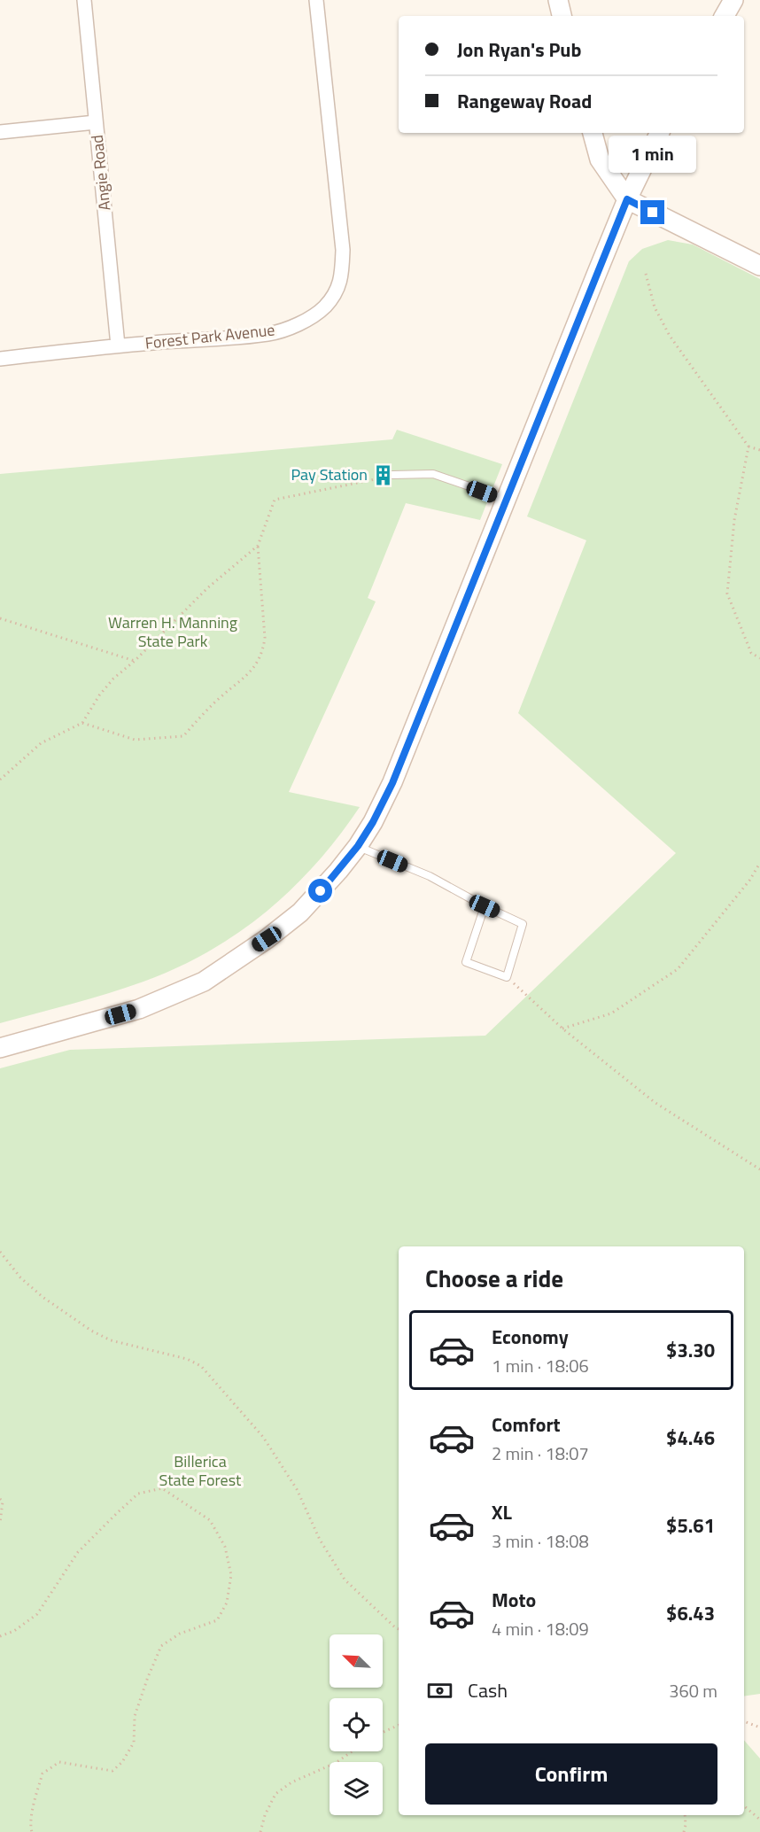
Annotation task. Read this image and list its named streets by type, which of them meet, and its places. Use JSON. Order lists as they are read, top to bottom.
{
  "streets": {
    "street": ["Angie Road", "Forest Park Avenue"]
  },
  "crossings": [
    ["Angie Road", "Forest Park Avenue"]
  ],
  "parks": ["Warren H. Manning State Park", "Billerica State Forest"],
  "places": {
    "building": ["Pay Station"]
  },
  "north": "top left",
  "page": {
    "banner": ["Jon Ryan's Pub", "Rangeway Road"],
    "bubble": "1 min",
    "heading": "Choose a ride",
    "list": [
      {
        "name": "Economy",
        "note": "1 min · 18:06",
        "value": "$3.30"
      },
      {
        "name": "Comfort",
        "note": "2 min · 18:07",
        "value": "$4.46"
      },
      {
        "name": "XL",
        "note": "3 min · 18:08",
        "value": "$5.61"
      },
      {
        "name": "Moto",
        "note": "4 min · 18:09",
        "value": "$6.43"
      }
    ],
    "pay": ["Cash", "360 m"],
    "buttons": "Confirm"
  }
}
